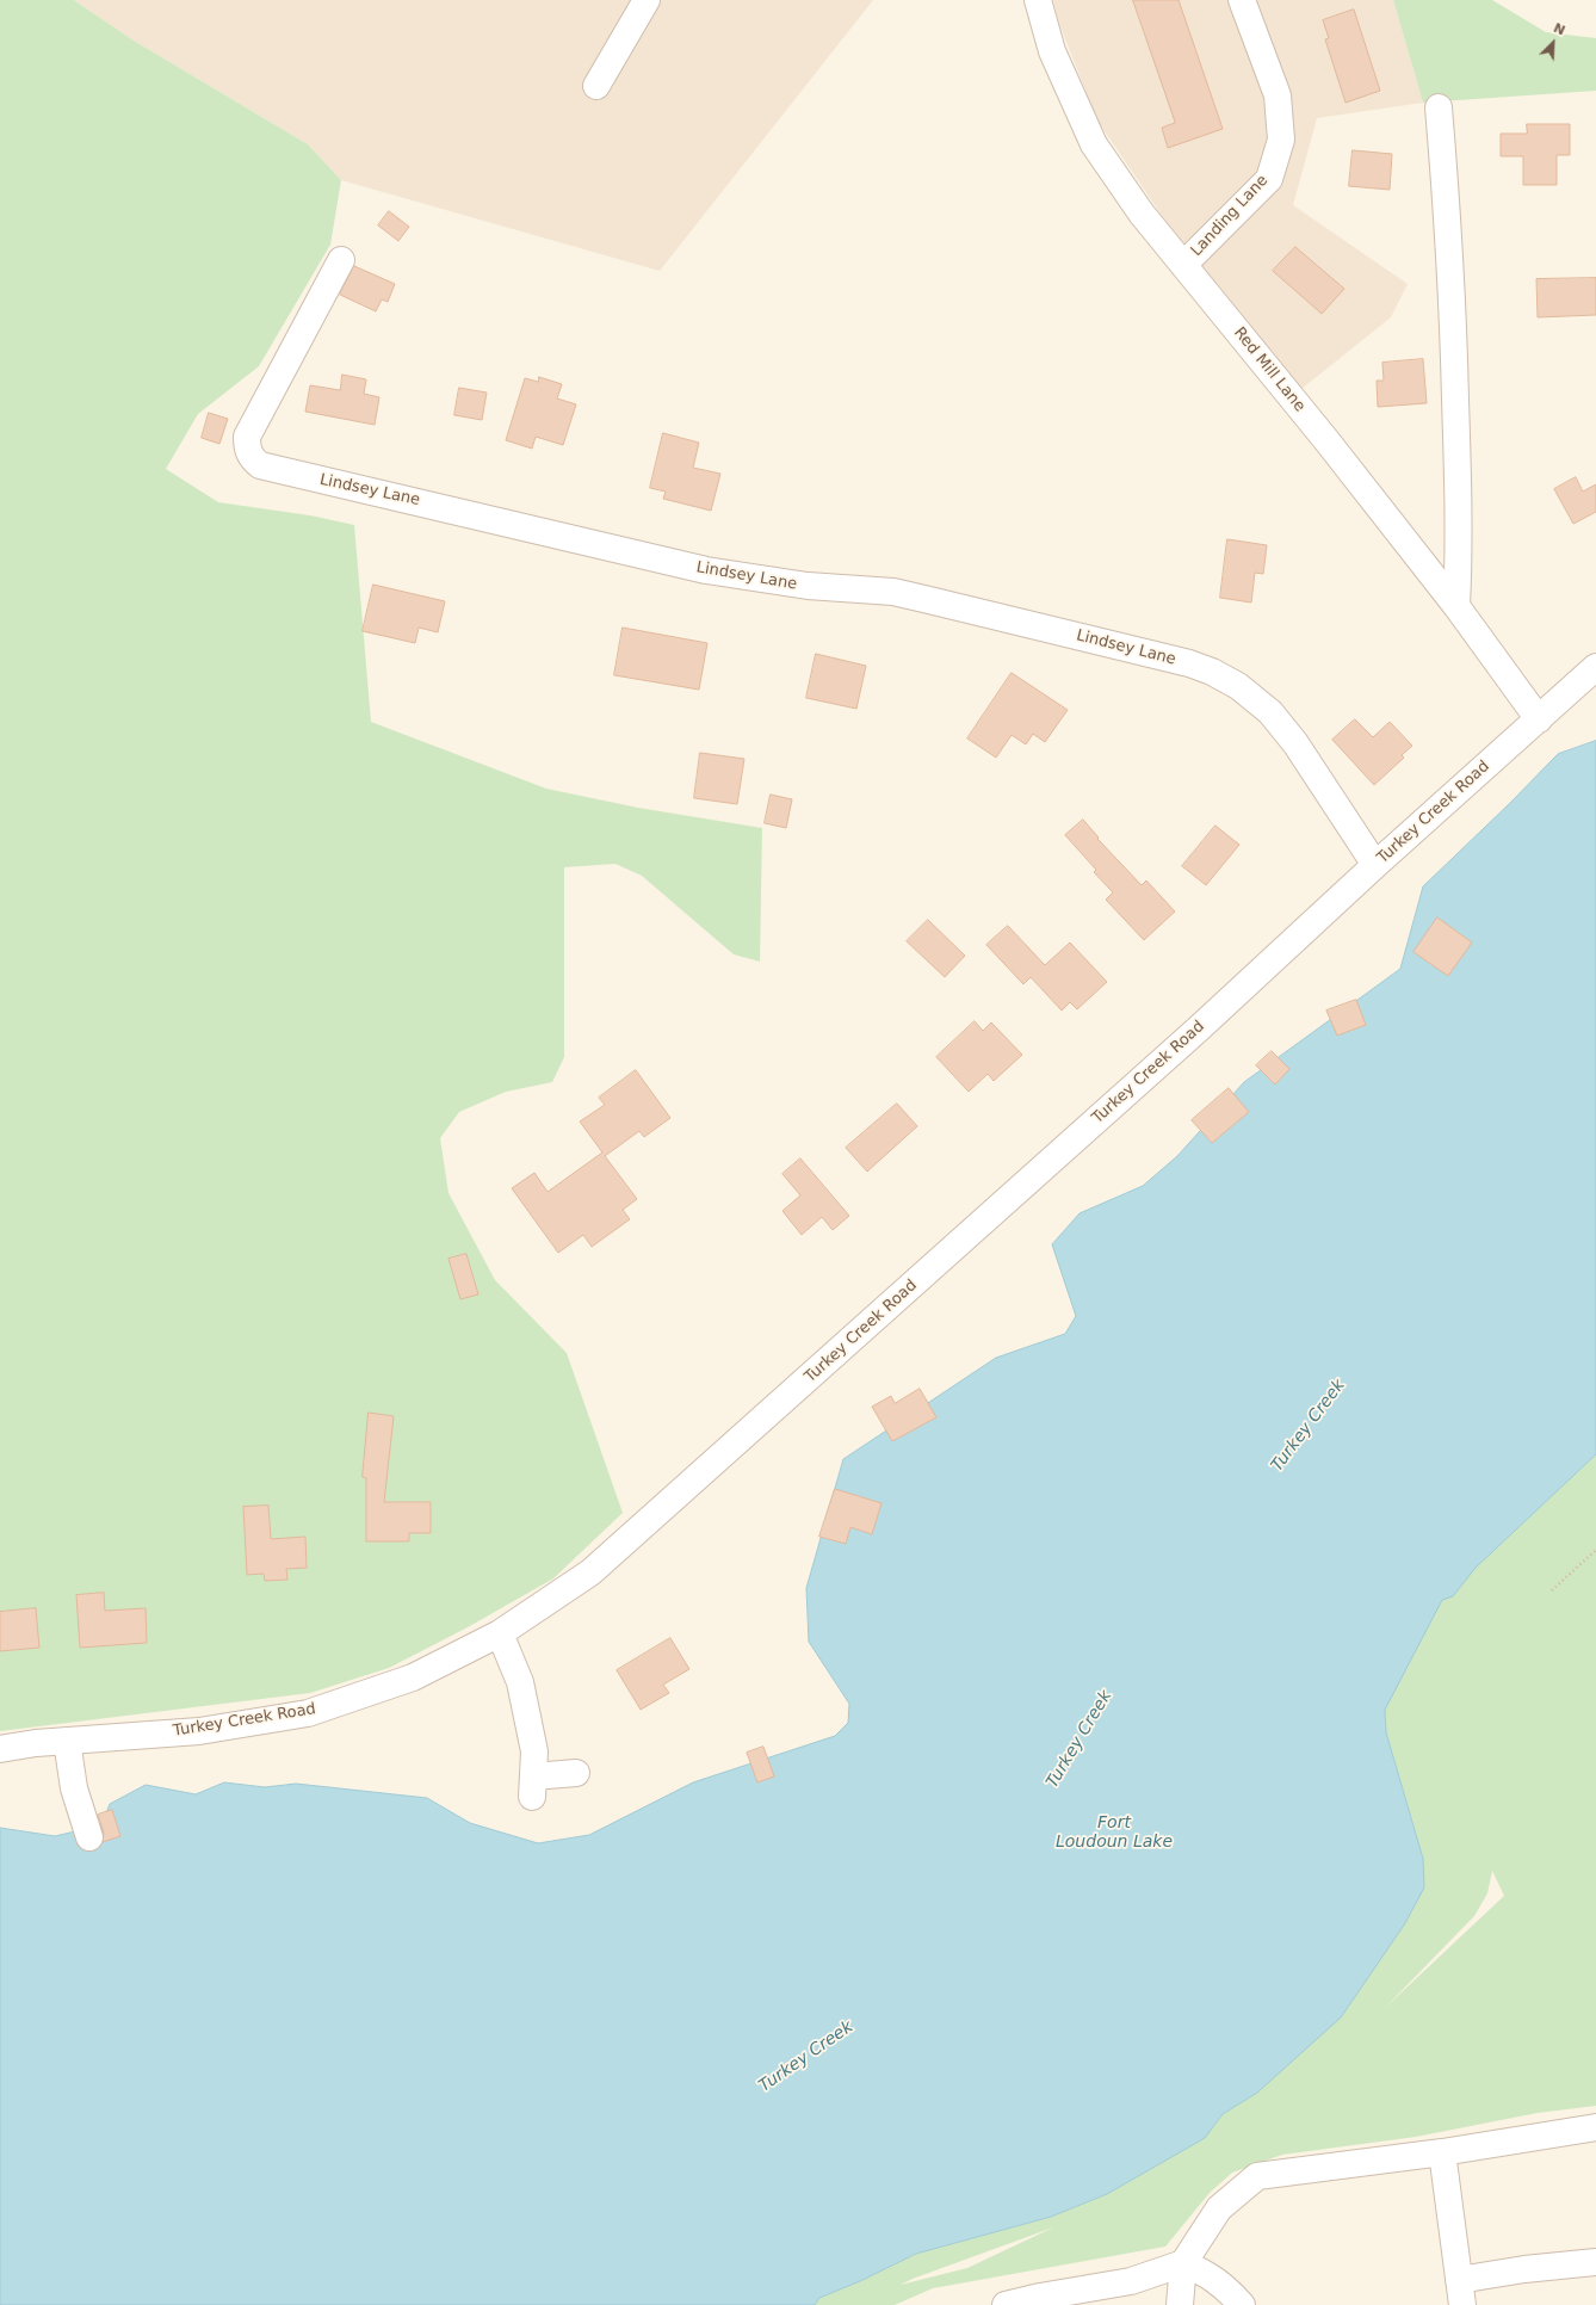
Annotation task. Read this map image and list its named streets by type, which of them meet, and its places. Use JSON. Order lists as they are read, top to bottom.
{
  "streets": {
    "street": [
      "Landing Lane",
      "Red Mill Lane",
      "Lindsey Lane",
      "Turkey Creek Road"
    ]
  },
  "crossings": [
    ["Landing Lane", "Red Mill Lane"],
    ["Red Mill Lane", "Turkey Creek Road"],
    ["Lindsey Lane", "Turkey Creek Road"]
  ],
  "water": ["Turkey Creek", "Fort Loudoun Lake"],
  "north": "top right"
}
